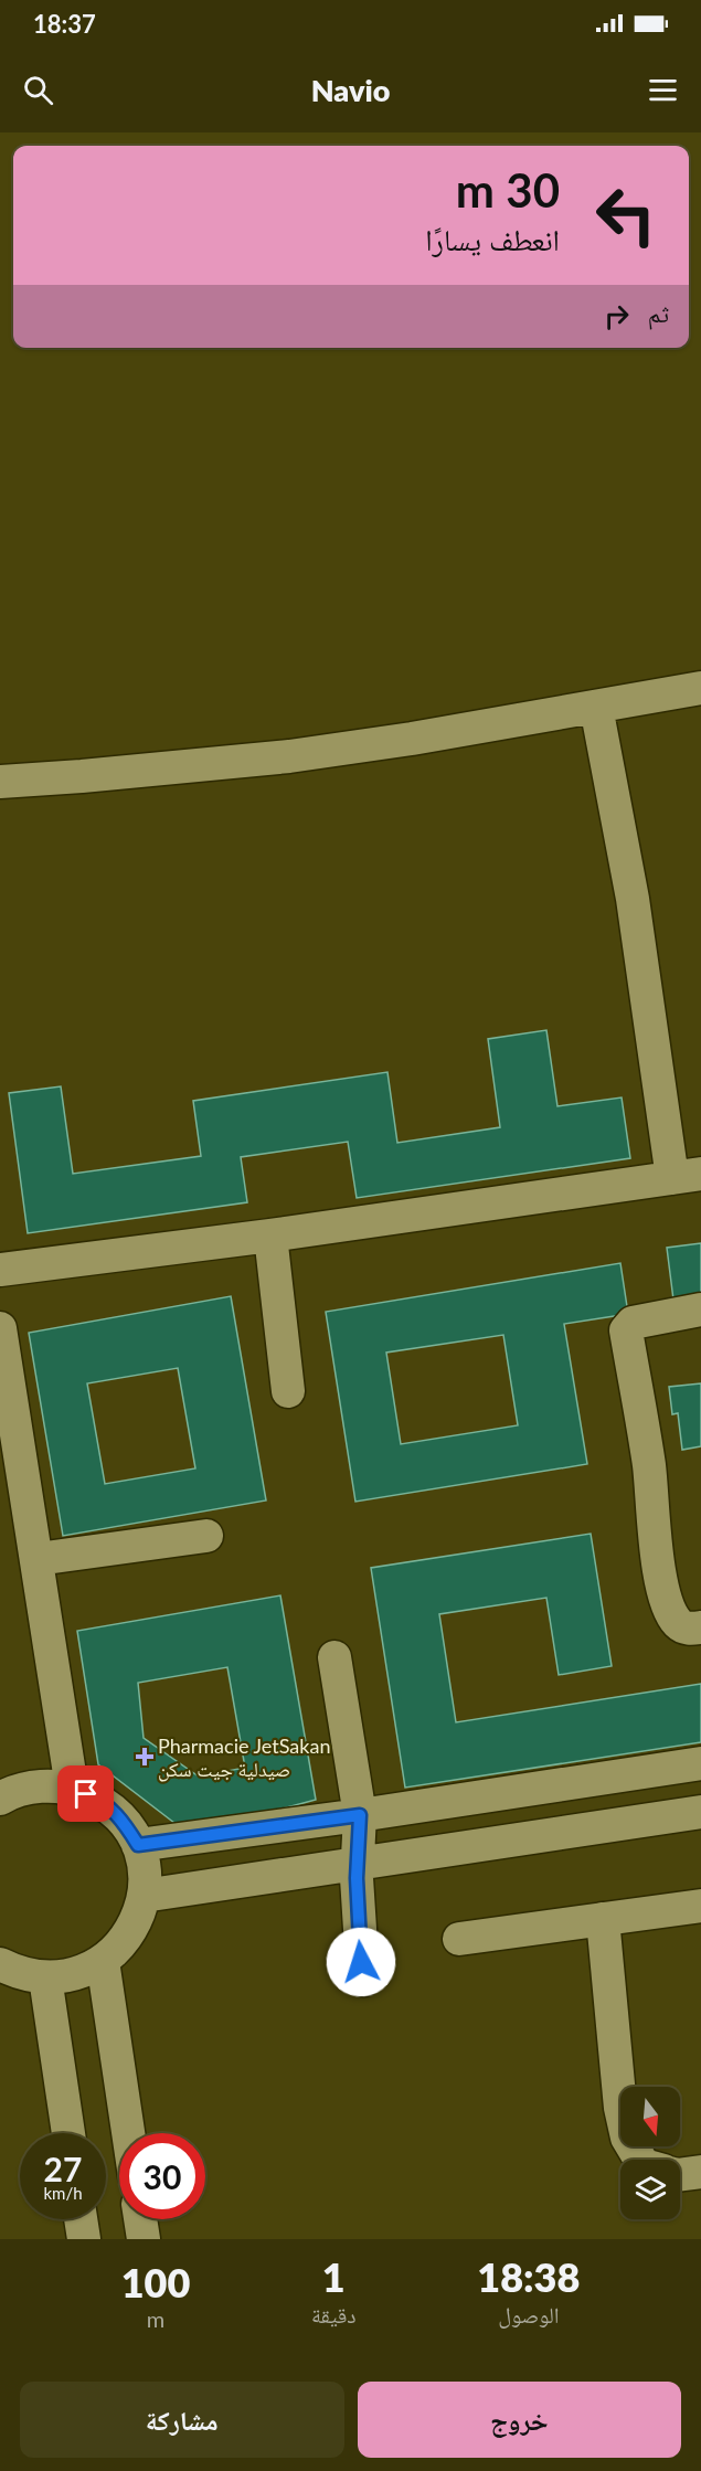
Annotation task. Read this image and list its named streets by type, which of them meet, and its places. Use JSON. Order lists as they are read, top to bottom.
{
  "places": {
    "health": ["Pharmacie JetSakan صيدلية جيت سكن"]
  },
  "north": "bottom",
  "page": {
    "status": "18:37",
    "header": "Navio",
    "turn": ["30 m", "انعطف يسارًا"],
    "then": "ثم",
    "speed": "27 km/h",
    "limit": "30",
    "eta": [
      "18:38",
      "الوصول",
      "1",
      "دقيقة",
      "100",
      "m"
    ],
    "buttons": ["خروج", "مشاركة"]
  }
}
